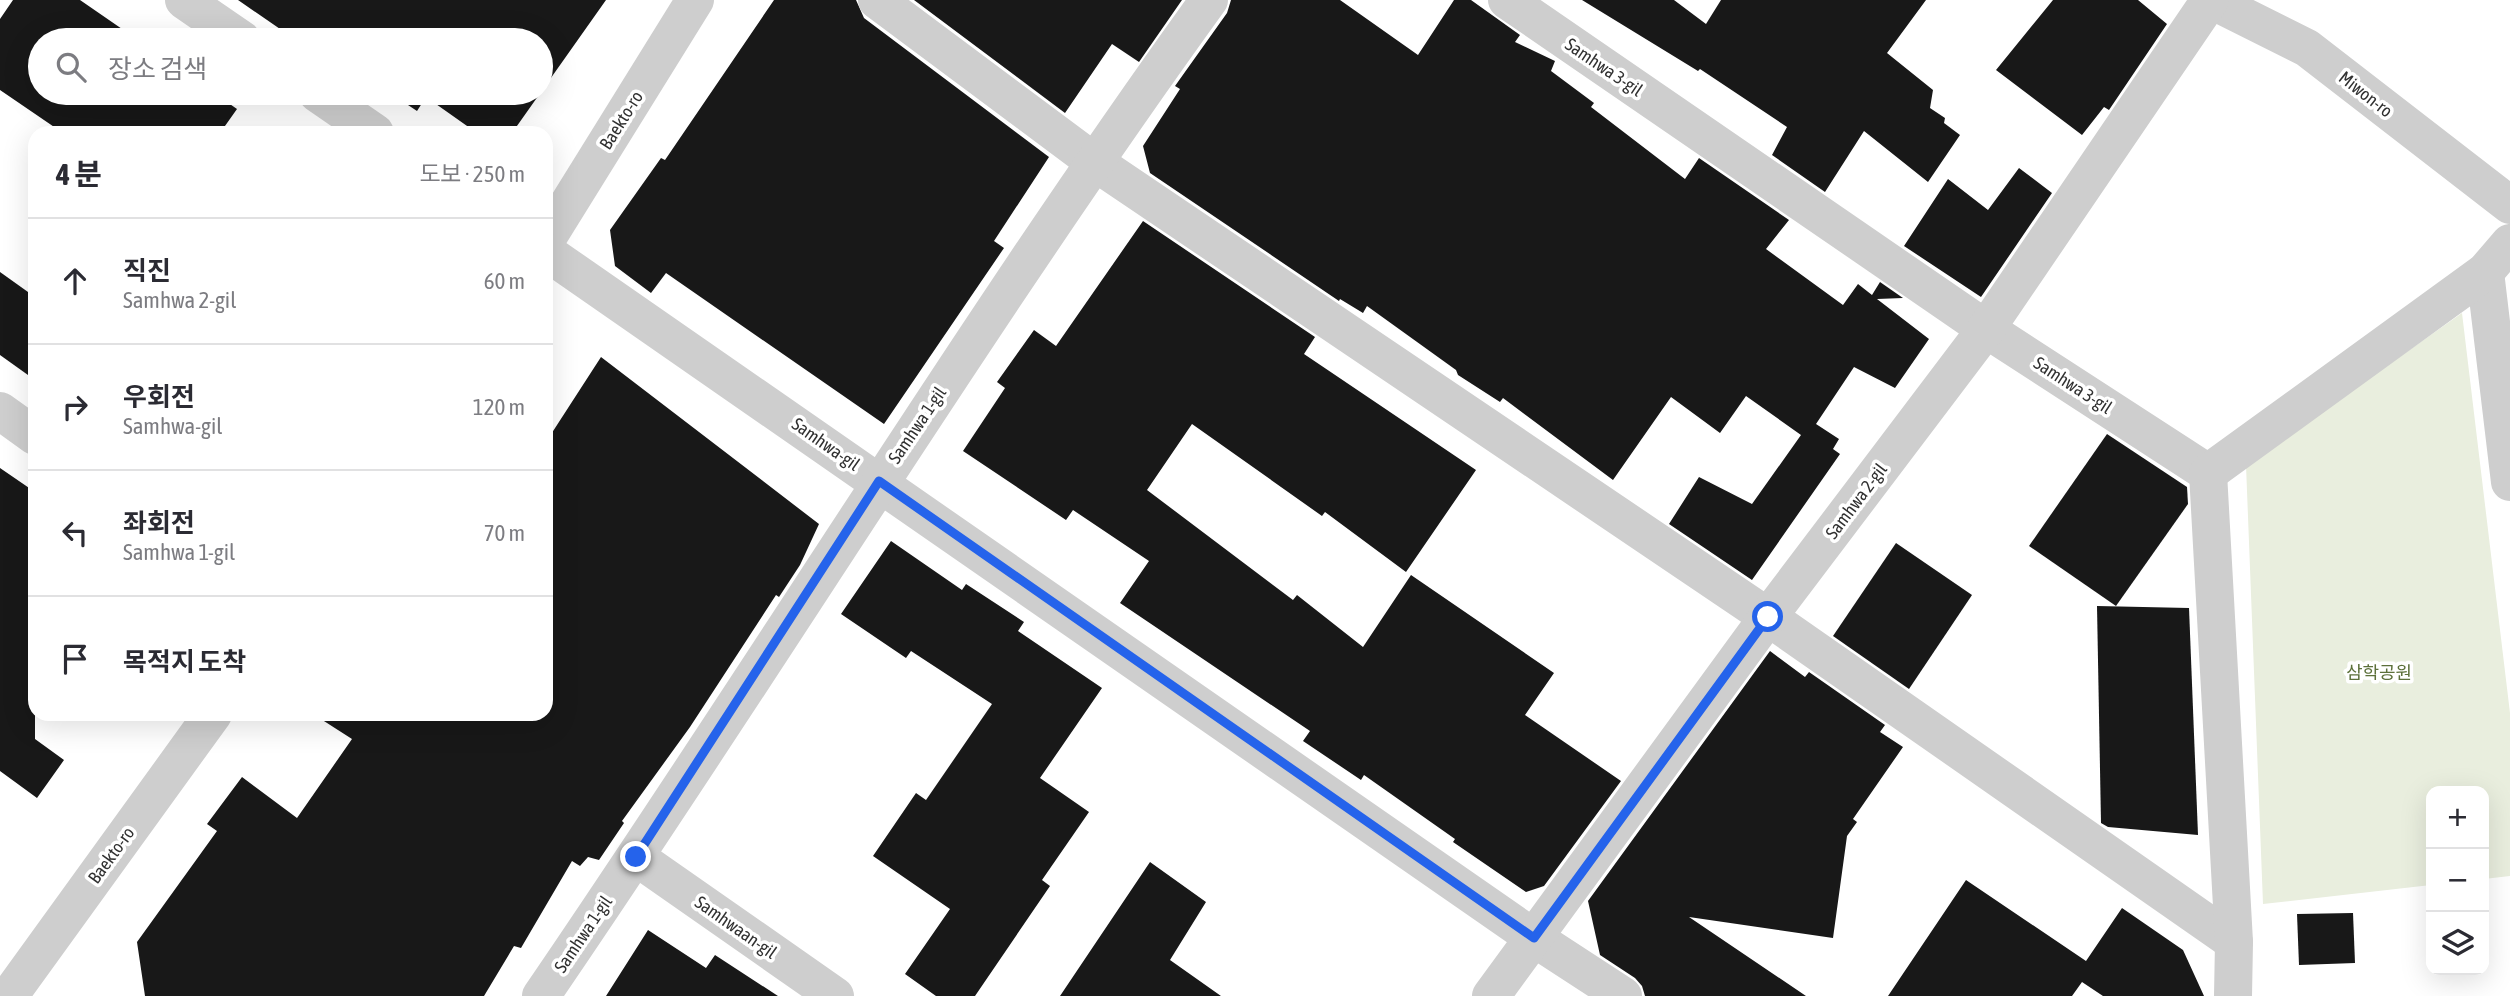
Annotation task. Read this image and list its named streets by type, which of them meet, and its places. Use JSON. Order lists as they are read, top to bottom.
{
  "streets": {
    "street": [
      "Samhwa 3-gil",
      "Miwon-ro",
      "Baekto-ro",
      "Samhwa 1-gil",
      "Samhwa-gil",
      "Samhwa 2-gil",
      "Samhwaan-gil"
    ]
  },
  "crossings": [
    ["Samhwa 3-gil", "Samhwa 2-gil"],
    ["Miwon-ro", "Samhwa 2-gil"],
    ["Samhwa 1-gil", "Samhwa-gil"],
    ["Samhwa 1-gil", "Samhwaan-gil"],
    ["Samhwa-gil", "Samhwa 2-gil"]
  ],
  "parks": ["삼학공원"],
  "page": {
    "search": "장소 검색",
    "heading": ["4 분", "도보 · 250 m"],
    "list": [
      ["직진", "Samhwa 2-gil", "60 m"],
      ["우회전", "Samhwa-gil", "120 m"],
      ["좌회전", "Samhwa 1-gil", "70 m"],
      "목적지 도착"
    ],
    "map_buttons": ["+", "−"]
  }
}
